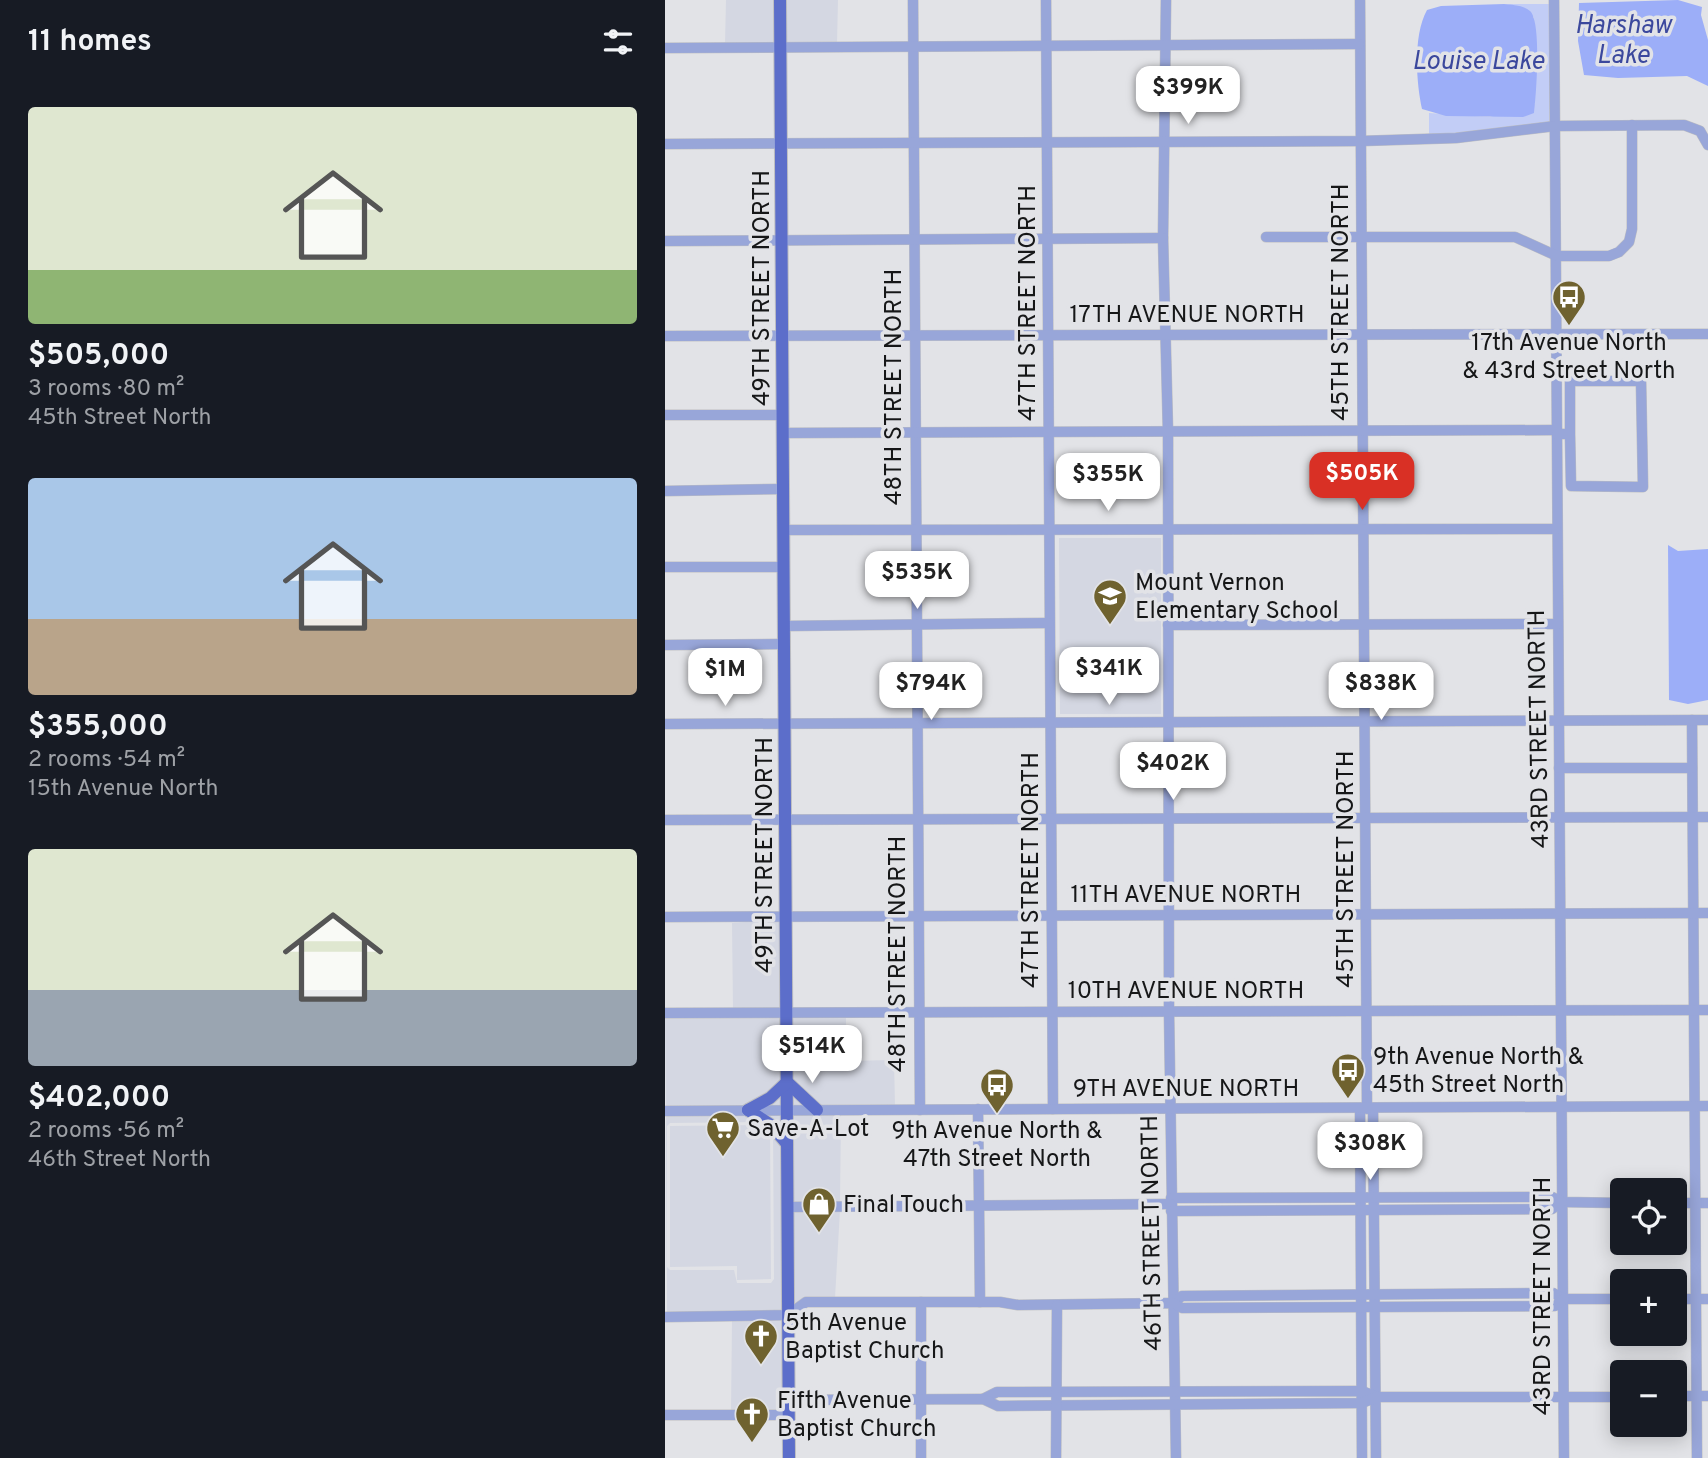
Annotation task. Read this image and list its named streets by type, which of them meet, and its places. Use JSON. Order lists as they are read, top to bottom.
{
  "streets": {
    "main road": ["49TH STREET NORTH"],
    "street": [
      "45TH STREET NORTH",
      "47TH STREET NORTH",
      "17TH AVENUE NORTH",
      "48TH STREET NORTH",
      "43RD STREET NORTH",
      "11TH AVENUE NORTH",
      "10TH AVENUE NORTH",
      "9TH AVENUE NORTH",
      "46TH STREET NORTH"
    ]
  },
  "crossings": [
    ["49TH STREET NORTH", "17TH AVENUE NORTH"],
    ["49TH STREET NORTH", "11TH AVENUE NORTH"],
    ["49TH STREET NORTH", "10TH AVENUE NORTH"],
    ["49TH STREET NORTH", "9TH AVENUE NORTH"],
    ["45TH STREET NORTH", "17TH AVENUE NORTH"],
    ["45TH STREET NORTH", "11TH AVENUE NORTH"],
    ["45TH STREET NORTH", "10TH AVENUE NORTH"],
    ["45TH STREET NORTH", "9TH AVENUE NORTH"],
    ["47TH STREET NORTH", "17TH AVENUE NORTH"],
    ["47TH STREET NORTH", "11TH AVENUE NORTH"],
    ["47TH STREET NORTH", "10TH AVENUE NORTH"],
    ["47TH STREET NORTH", "9TH AVENUE NORTH"],
    ["17TH AVENUE NORTH", "48TH STREET NORTH"],
    ["17TH AVENUE NORTH", "43RD STREET NORTH"],
    ["17TH AVENUE NORTH", "46TH STREET NORTH"],
    ["48TH STREET NORTH", "11TH AVENUE NORTH"],
    ["48TH STREET NORTH", "10TH AVENUE NORTH"],
    ["48TH STREET NORTH", "9TH AVENUE NORTH"],
    ["43RD STREET NORTH", "11TH AVENUE NORTH"],
    ["43RD STREET NORTH", "10TH AVENUE NORTH"],
    ["43RD STREET NORTH", "9TH AVENUE NORTH"],
    ["11TH AVENUE NORTH", "46TH STREET NORTH"],
    ["10TH AVENUE NORTH", "46TH STREET NORTH"],
    ["9TH AVENUE NORTH", "46TH STREET NORTH"]
  ],
  "water": ["Harshaw Lake", "Louise Lake"],
  "places": {
    "bus stop": ["17th Avenue North & 43rd Street North", "9th Avenue North & 45th Street North", "9th Avenue North & 47th Street North"],
    "school or university": ["Mount Vernon Elementary School"],
    "supermarket": ["Save-A-Lot"],
    "shop": ["Final Touch"],
    "church": ["5th Avenue Baptist Church", "Fifth Avenue Baptist Church"]
  },
  "page": {
    "heading": "11 homes",
    "price": [
      "$399K",
      "$505K",
      "$355K",
      "$535K",
      "$341K",
      "$1M",
      "$794K",
      "$838K",
      "$402K",
      "$514K",
      "$308K"
    ],
    "list": [
      {
        "name": "$505,000",
        "note": "3 rooms · 80 m² · 45th Street North"
      },
      {
        "name": "$355,000",
        "note": "2 rooms · 54 m² · 15th Avenue North"
      },
      {
        "name": "$402,000",
        "note": "2 rooms · 56 m² · 46th Street North"
      }
    ],
    "map_buttons": ["+", "−"]
  }
}
